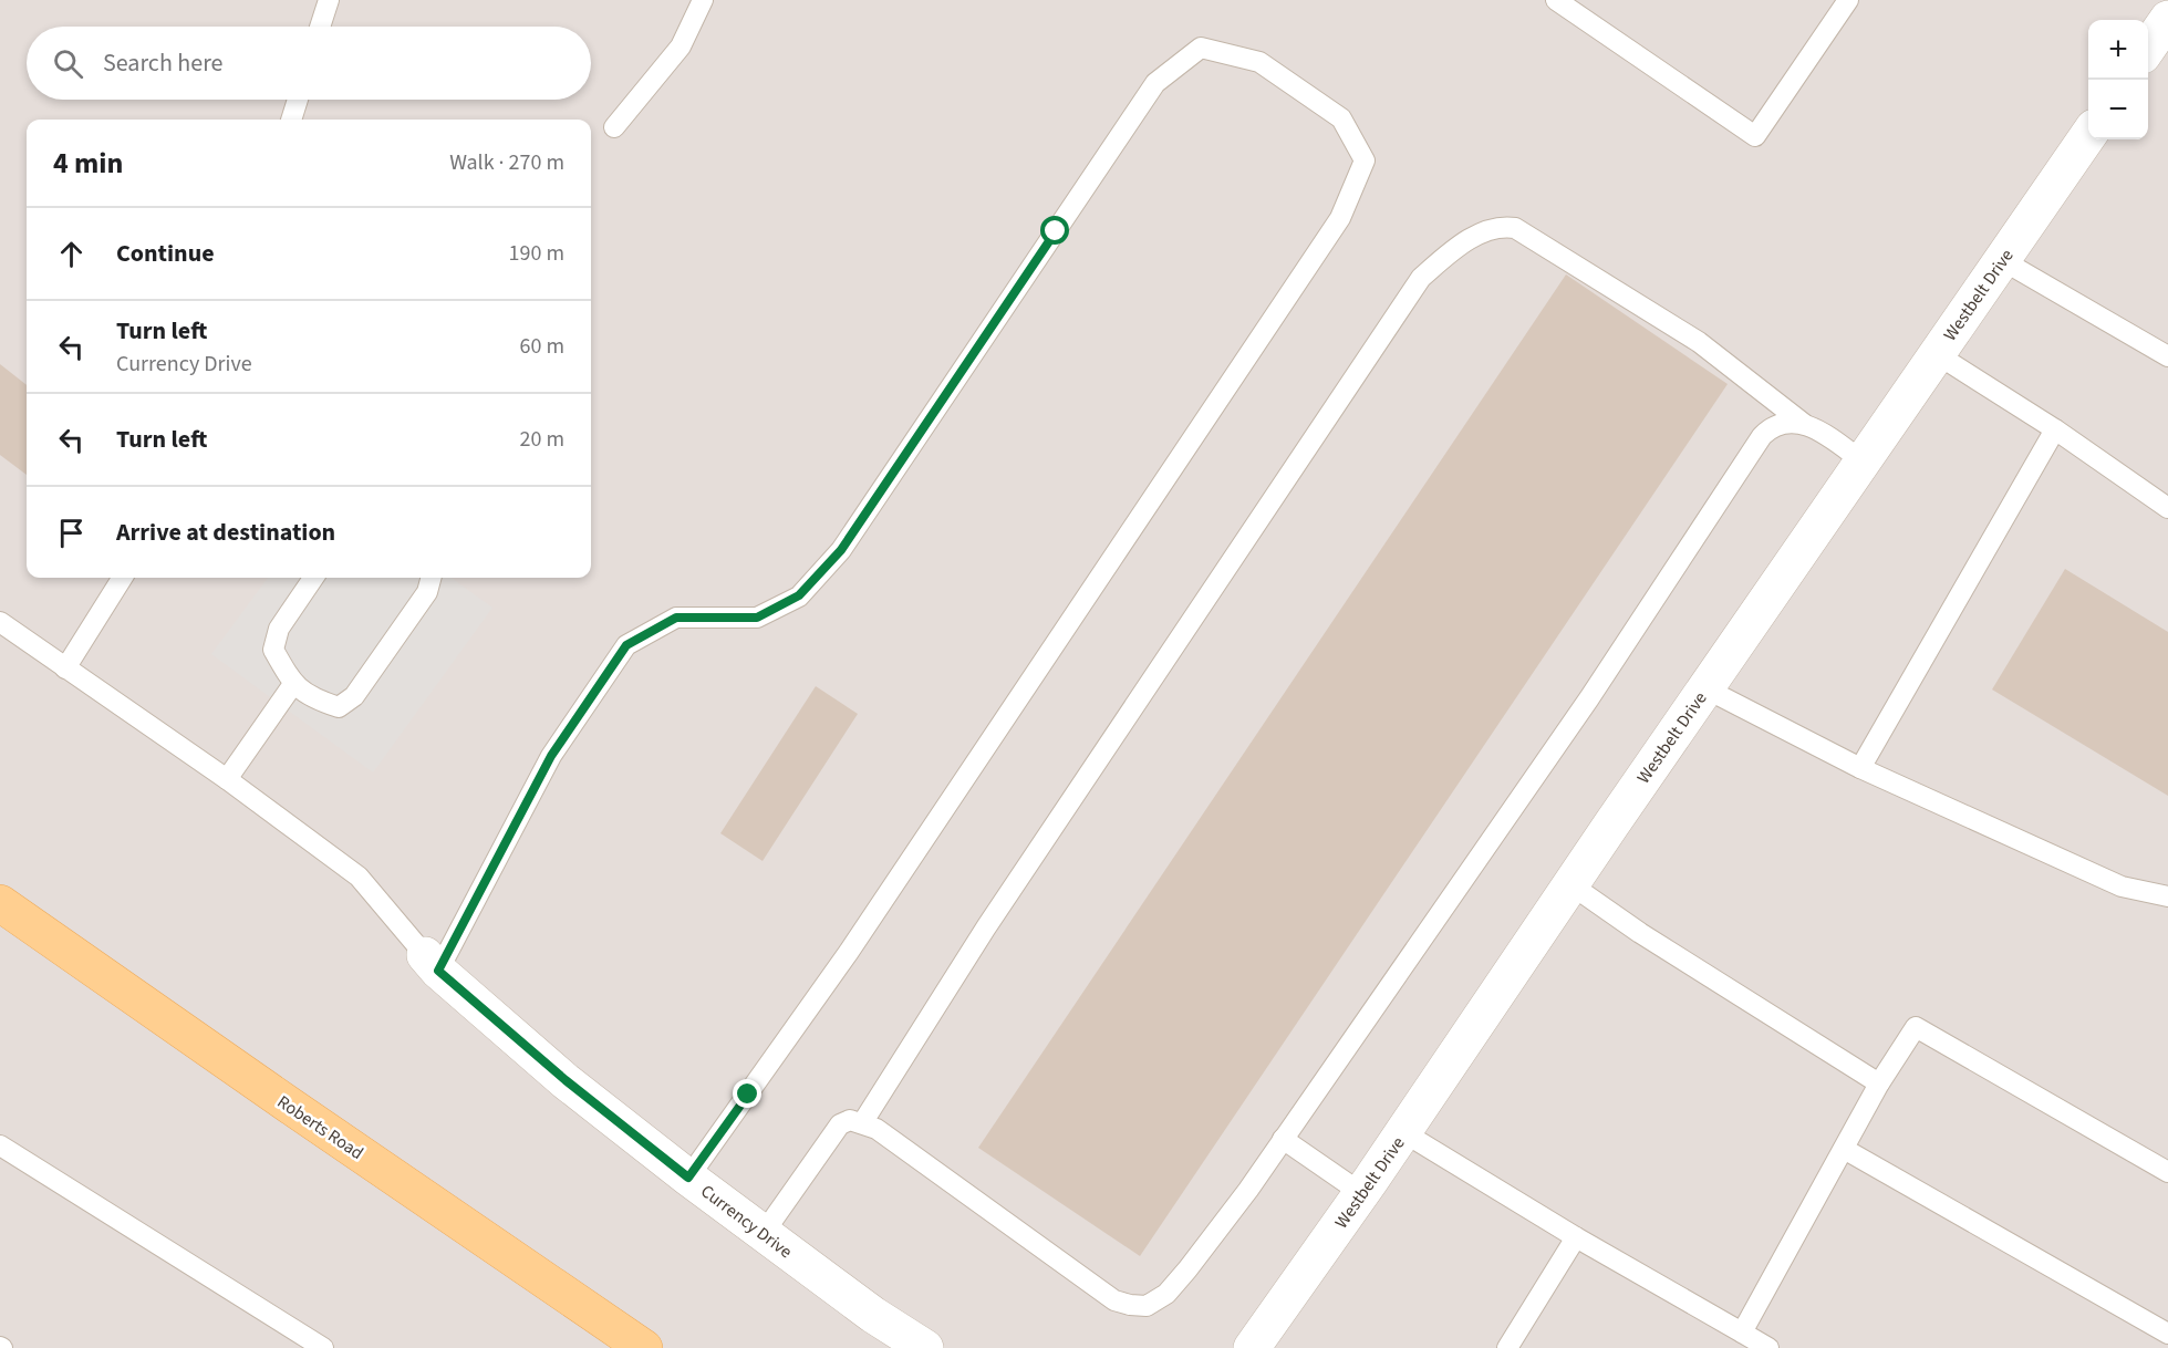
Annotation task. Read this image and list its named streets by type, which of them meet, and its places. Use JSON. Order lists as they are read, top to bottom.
{
  "streets": {
    "main road": ["Roberts Road"],
    "street": ["Westbelt Drive", "Currency Drive"]
  },
  "page": {
    "map_buttons": ["+", "−"],
    "search": "Search here",
    "heading": ["4 min", "Walk · 270 m"],
    "list": [
      ["Continue", "190 m"],
      ["Turn left", "Currency Drive", "60 m"],
      ["Turn left", "20 m"],
      "Arrive at destination"
    ]
  }
}
